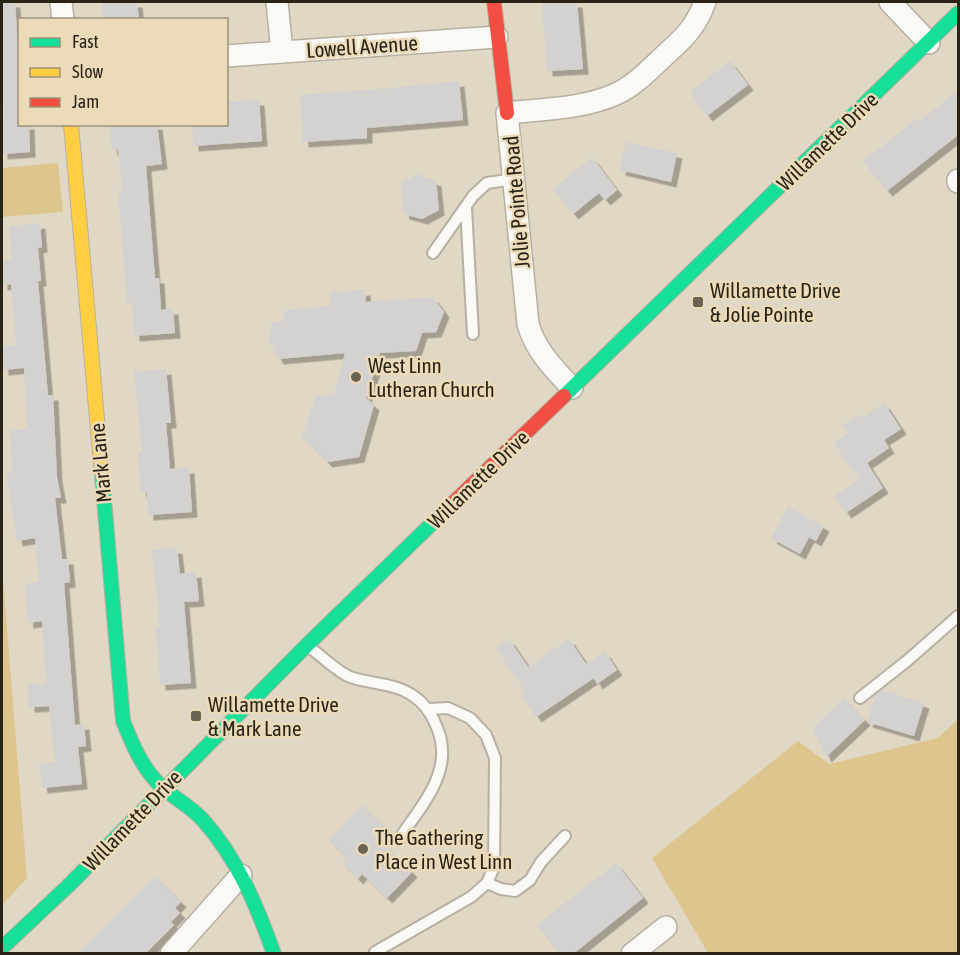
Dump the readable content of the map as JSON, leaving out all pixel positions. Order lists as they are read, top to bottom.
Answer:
{
  "streets": {
    "main road": ["Willamette Drive", "Jolie Pointe Road", "Mark Lane"],
    "street": ["Lowell Avenue"]
  },
  "crossings": [
    ["Lowell Avenue", "Jolie Pointe Road"],
    ["Willamette Drive", "Jolie Pointe Road"],
    ["Willamette Drive", "Mark Lane"]
  ],
  "places": {
    "transit": ["Willamette Drive & Jolie Pointe", "Willamette Drive & Mark Lane"],
    "other": ["West Linn Lutheran Church", "The Gathering Place in West Linn"]
  },
  "legend": ["Fast", "Slow", "Jam"]
}
